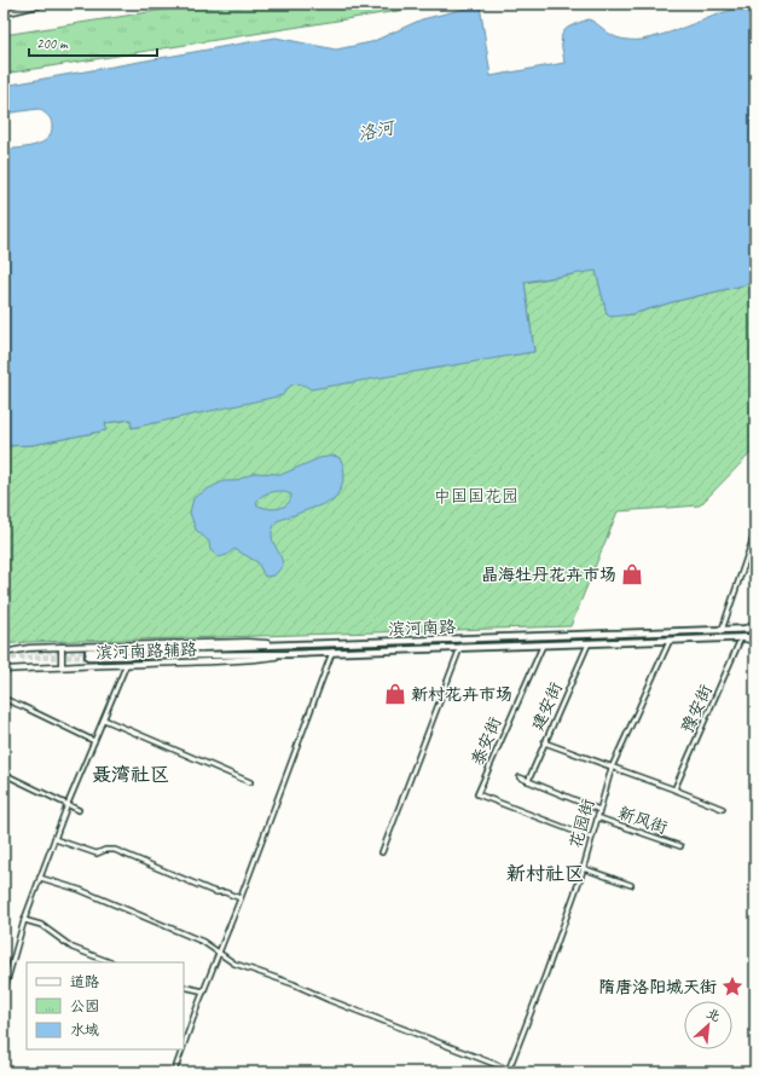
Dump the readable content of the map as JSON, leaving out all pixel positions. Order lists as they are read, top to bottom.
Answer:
{
  "streets": {
    "main road": ["滨河南路", "滨河南路辅路"],
    "street": [
      "建安街",
      "豫安街",
      "泰安街",
      "新风街",
      "花园街"
    ]
  },
  "crossings": [
    ["滨河南路", "滨河南路辅路"],
    ["滨河南路", "建安街"],
    ["滨河南路", "豫安街"],
    ["滨河南路", "泰安街"],
    ["滨河南路", "花园街"],
    ["泰安街", "花园街"],
    ["新风街", "花园街"]
  ],
  "districts": ["聂湾社区", "新村社区"],
  "water": ["洛河"],
  "parks": ["中国国花园"],
  "places": {
    "shop": ["晶海牡丹花卉市场", "新村花卉市场"],
    "place": ["隋唐洛阳城天街"]
  },
  "legend": ["道路", "公园", "水域"],
  "scale_bar": "200 m",
  "north": "top right"
}
